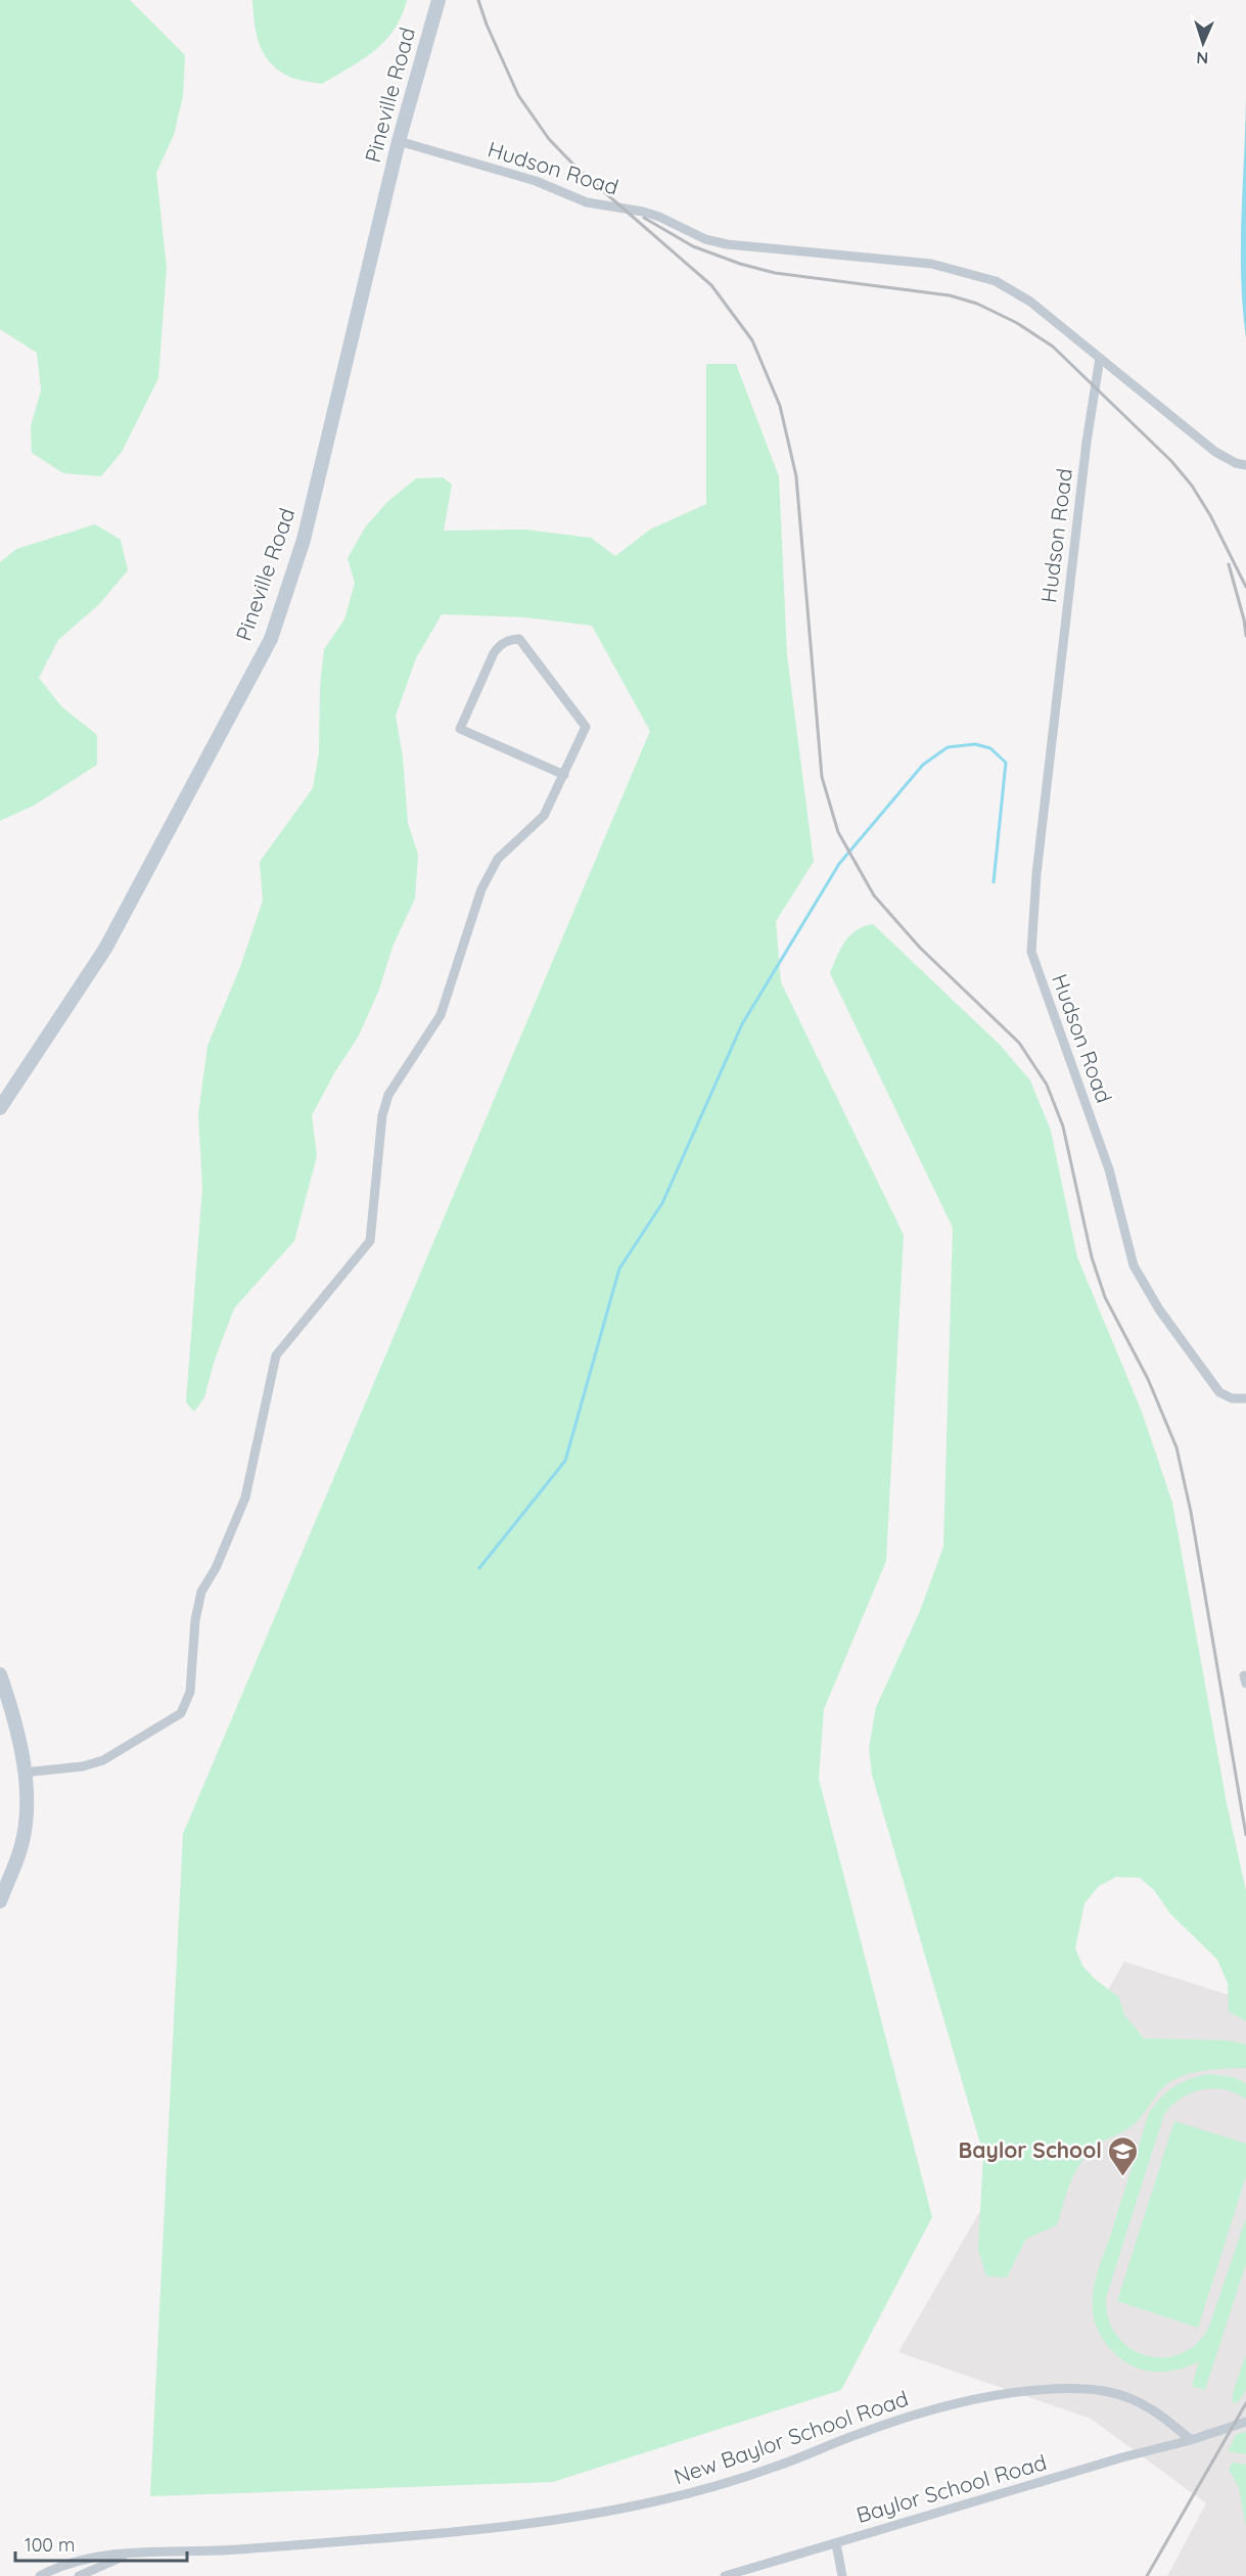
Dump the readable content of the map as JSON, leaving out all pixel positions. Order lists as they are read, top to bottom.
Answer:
{
  "streets": {
    "main road": ["Pineville Road"],
    "street": ["Hudson Road", "New Baylor School Road", "Baylor School Road"]
  },
  "crossings": [
    ["Pineville Road", "Hudson Road"],
    ["New Baylor School Road", "Baylor School Road"]
  ],
  "places": {
    "school or university": ["Baylor School"]
  },
  "scale_bar": "100 m",
  "north": "bottom"
}
